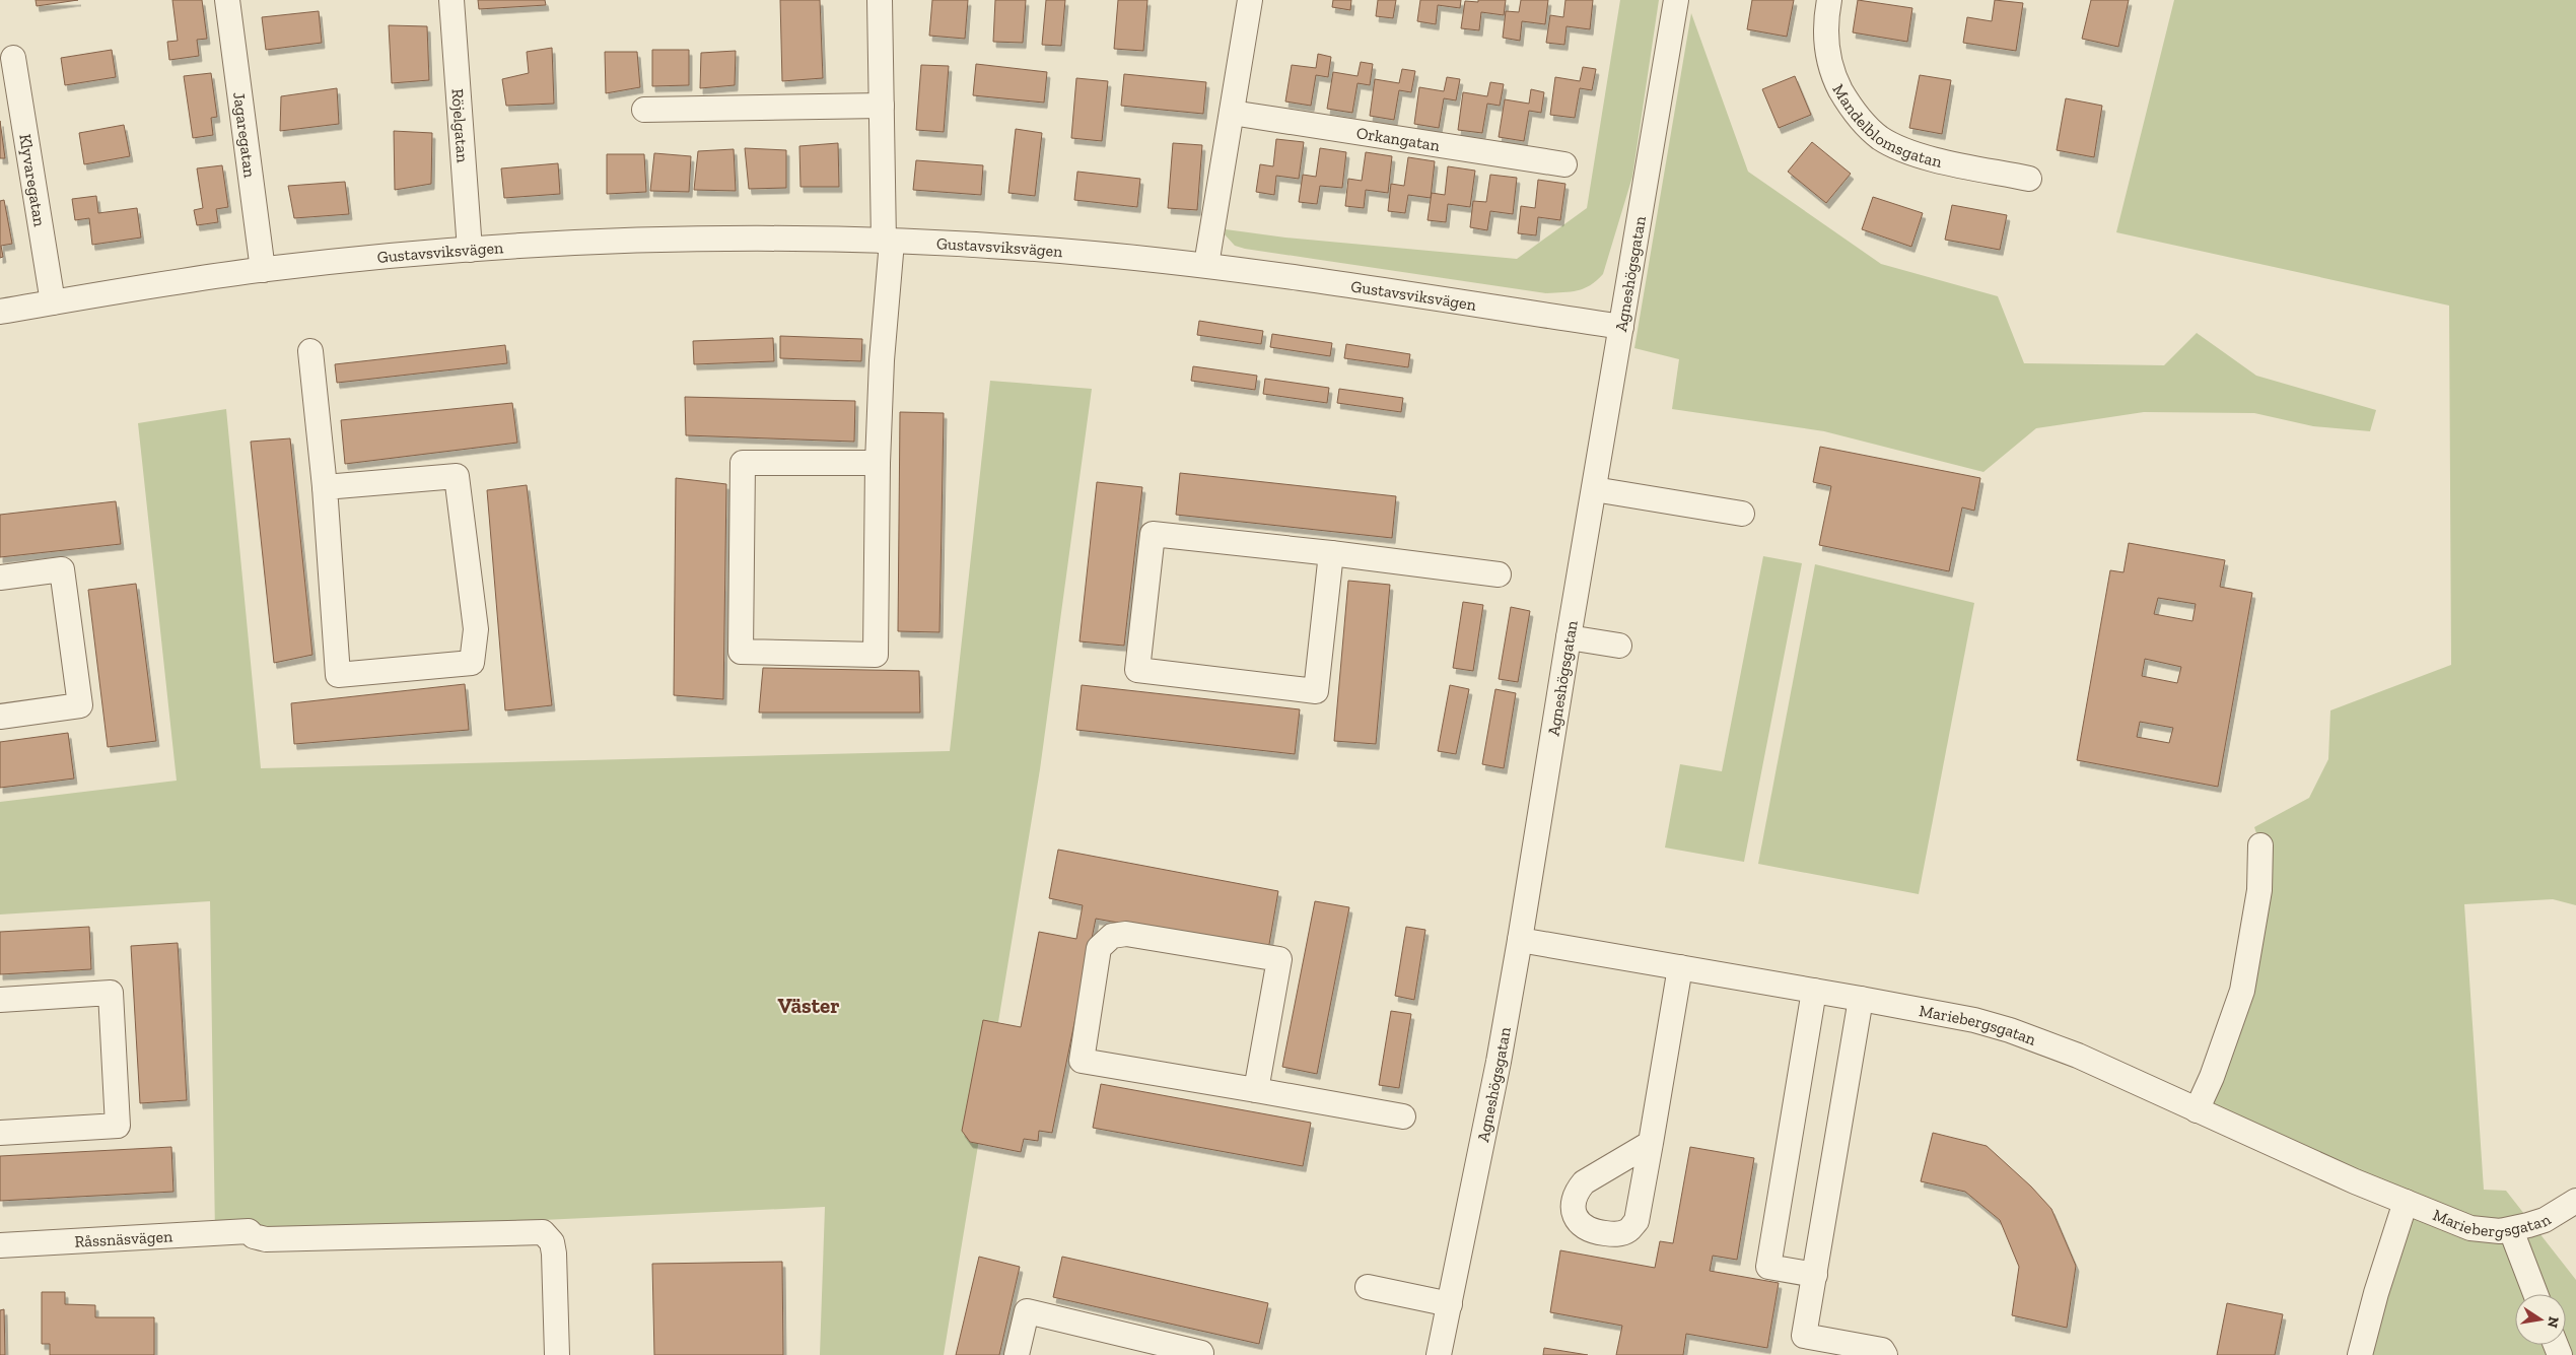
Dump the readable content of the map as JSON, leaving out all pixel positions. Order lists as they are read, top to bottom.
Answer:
{
  "streets": {
    "street": [
      "Mandelblomsgatan",
      "Röjelgatan",
      "Jagaregatan",
      "Orkangatan",
      "Klyvaregatan",
      "Gustavsviksvägen",
      "Agneshögsgatan",
      "Mariebergsgatan",
      "Råssnäsvägen"
    ]
  },
  "crossings": [
    ["Röjelgatan", "Gustavsviksvägen"],
    ["Jagaregatan", "Gustavsviksvägen"],
    ["Klyvaregatan", "Gustavsviksvägen"],
    ["Gustavsviksvägen", "Agneshögsgatan"],
    ["Agneshögsgatan", "Mariebergsgatan"]
  ],
  "districts": ["Väster"],
  "north": "right"
}
